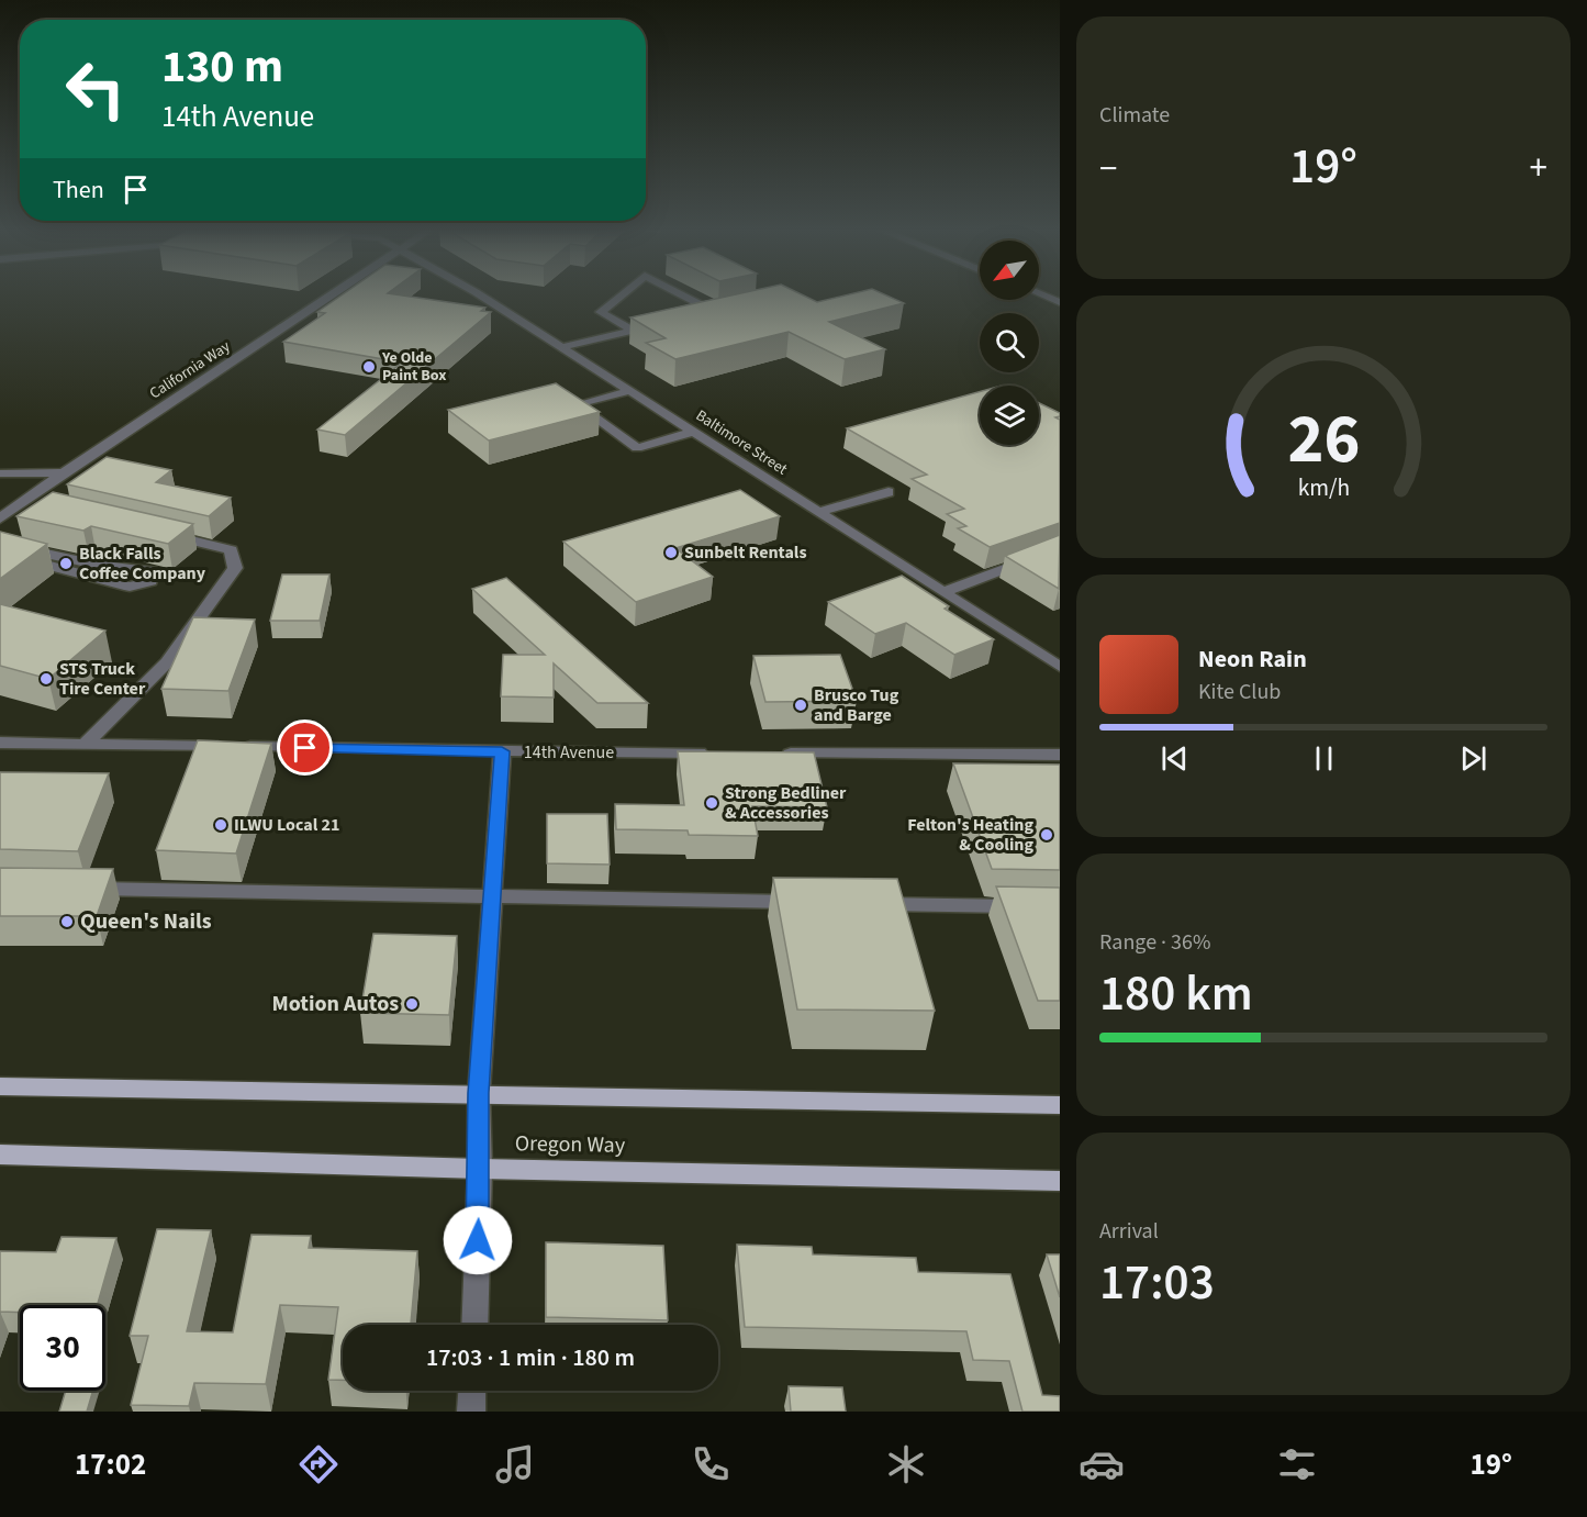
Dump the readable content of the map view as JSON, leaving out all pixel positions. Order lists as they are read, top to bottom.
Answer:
{
  "streets": {
    "main road": ["Oregon Way"],
    "street": ["California Way", "Baltimore Street", "14th Avenue"]
  },
  "places": [
    "Ye Olde Paint Box",
    "Sunbelt Rentals",
    "Black Falls Coffee Company",
    "STS Truck Tire Center",
    "Brusco Tug and Barge",
    "Strong Bedliner & Accessories",
    "ILWU Local 21",
    "Felton's Heating & Cooling",
    "Queen's Nails",
    "Motion Autos"
  ],
  "north": "bottom left",
  "page": {
    "tile": [
      "Climate",
      ["Range · 36%", "180 km"],
      ["Arrival", "17:03"]
    ],
    "turn": ["130 m", "14th Avenue"],
    "heat": ["−", "19°", "+"],
    "then": "Then",
    "song": ["Neon Rain", "Kite Club"],
    "limit": "30",
    "trip": "17:03 · 1 min · 180 m",
    "tabs": ["17:02", "19°"],
    "gauge": ["26", "km/h"]
  }
}
